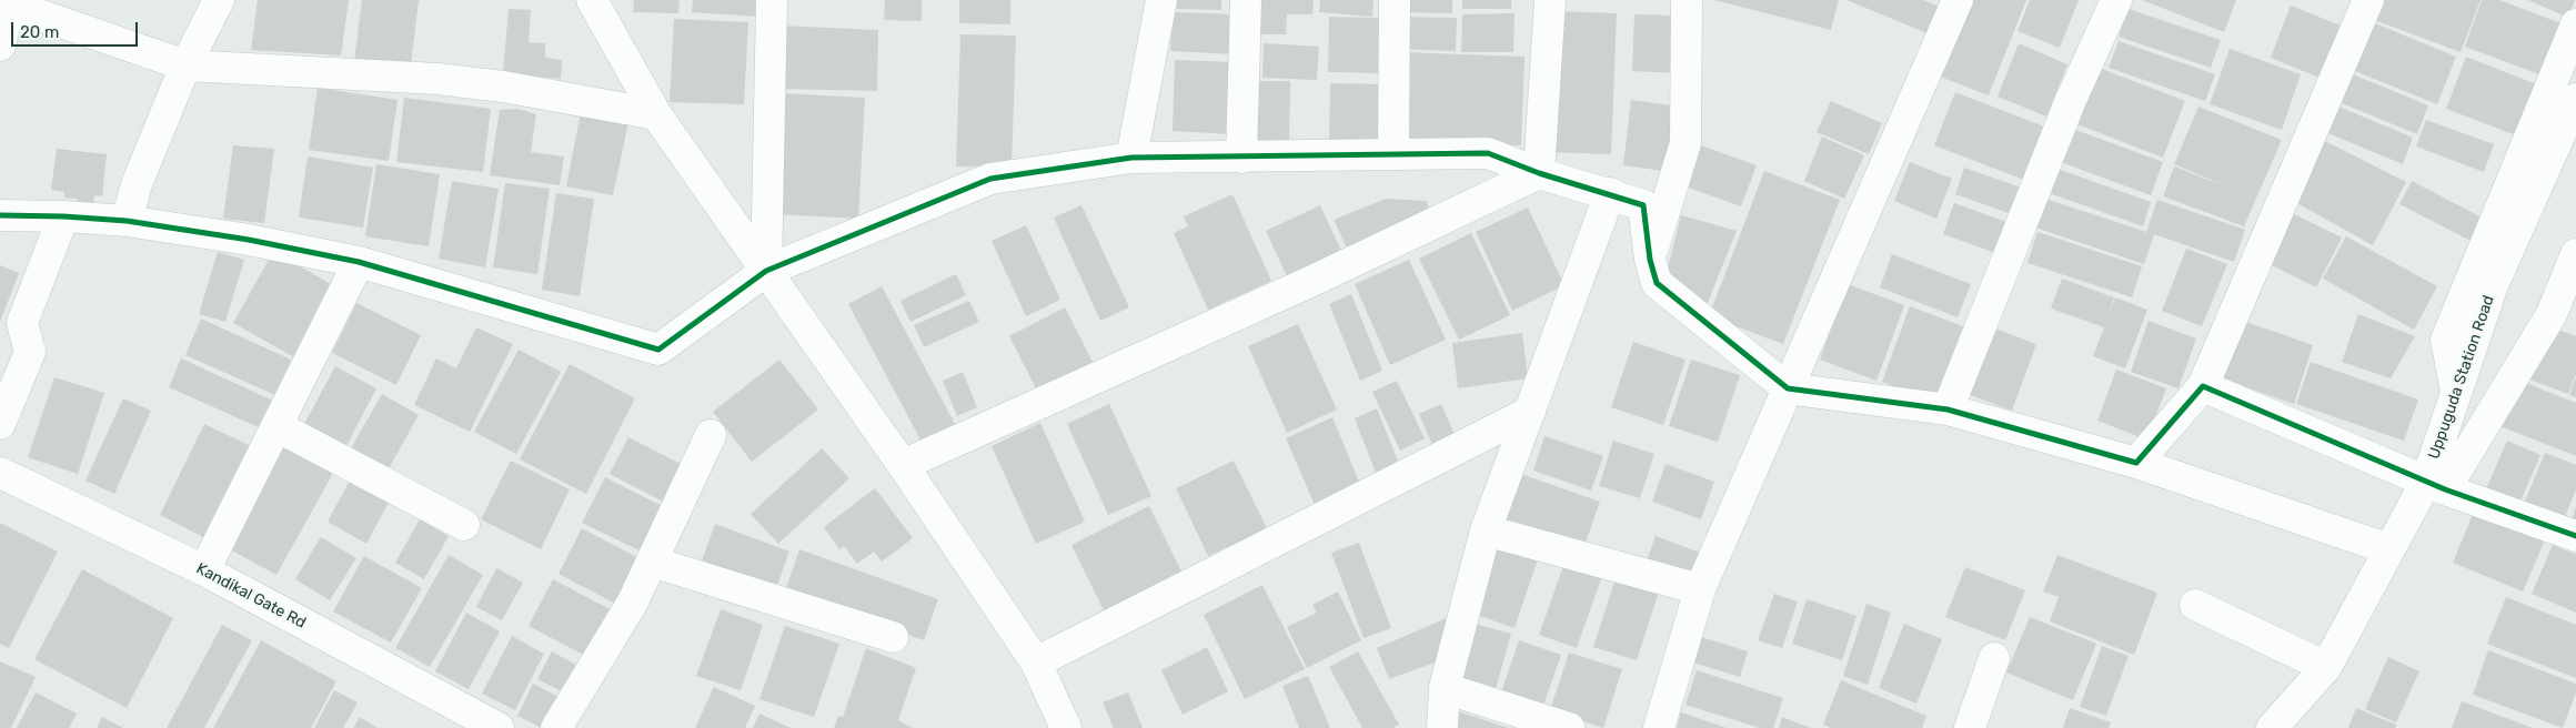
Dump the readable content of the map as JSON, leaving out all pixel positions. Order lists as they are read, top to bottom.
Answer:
{
  "streets": {
    "street": ["Uppuguda Station Road", "Kandikal Gate Rd"]
  },
  "scale_bar": "20 m"
}
